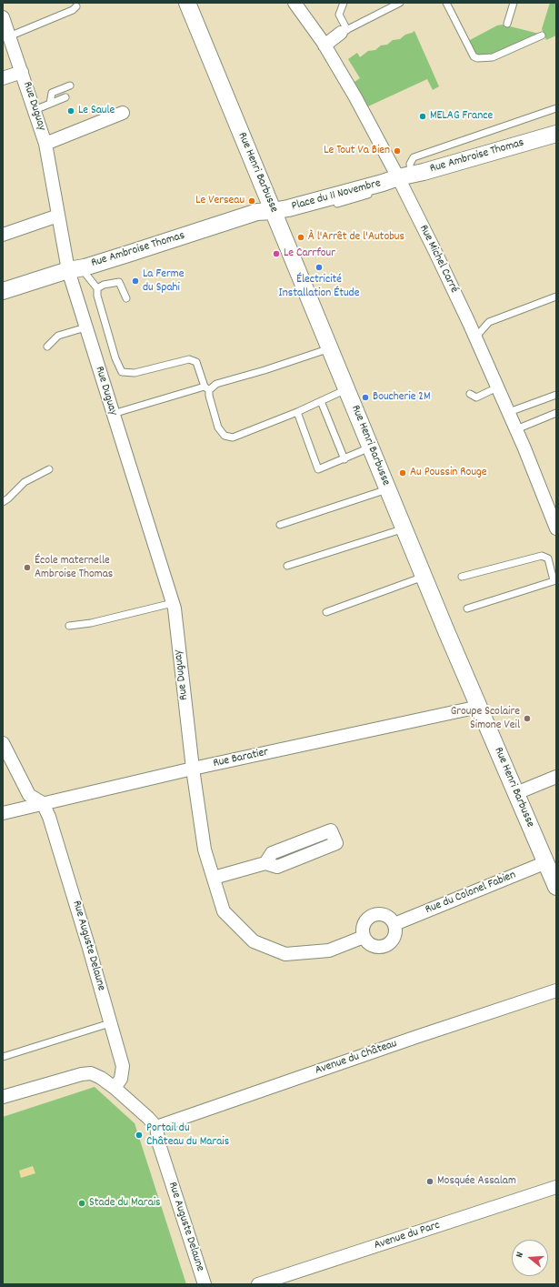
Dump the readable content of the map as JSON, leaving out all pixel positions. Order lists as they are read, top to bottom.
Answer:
{
  "streets": {
    "street": [
      "Rue Duguay",
      "Rue Ambroise Thomas",
      "Rue Henri Barbusse",
      "Place du 11 Novembre",
      "Rue Michel Carré",
      "Rue Baratier",
      "Rue du Colonel Fabien",
      "Rue Auguste Delaune",
      "Avenue du Château",
      "Avenue du Parc"
    ]
  },
  "crossings": [
    ["Rue Duguay", "Rue Ambroise Thomas"],
    ["Rue Duguay", "Rue Baratier"],
    ["Rue Ambroise Thomas", "Rue Henri Barbusse"],
    ["Rue Ambroise Thomas", "Place du 11 Novembre"],
    ["Rue Ambroise Thomas", "Rue Michel Carré"],
    ["Rue Henri Barbusse", "Place du 11 Novembre"],
    ["Rue Henri Barbusse", "Rue Baratier"],
    ["Rue Henri Barbusse", "Rue du Colonel Fabien"],
    ["Place du 11 Novembre", "Rue Michel Carré"],
    ["Rue Baratier", "Rue Auguste Delaune"],
    ["Rue Auguste Delaune", "Avenue du Château"]
  ],
  "places": [
    "Le Saule",
    "MELAG France",
    "Le Tout Va Bien",
    "Le Verseau",
    "À l'Arrêt de l'Autobus",
    "Le Carrfour",
    "Électricité Installation Étude",
    "La Ferme du Spahi",
    "Boucherie 2M",
    "Au Poussin Rouge",
    "École maternelle Ambroise Thomas",
    "Groupe Scolaire Simone Veil",
    "Portail du Château du Marais",
    "Mosquée Assalam",
    "Stade du Marais"
  ],
  "north": "left"
}
